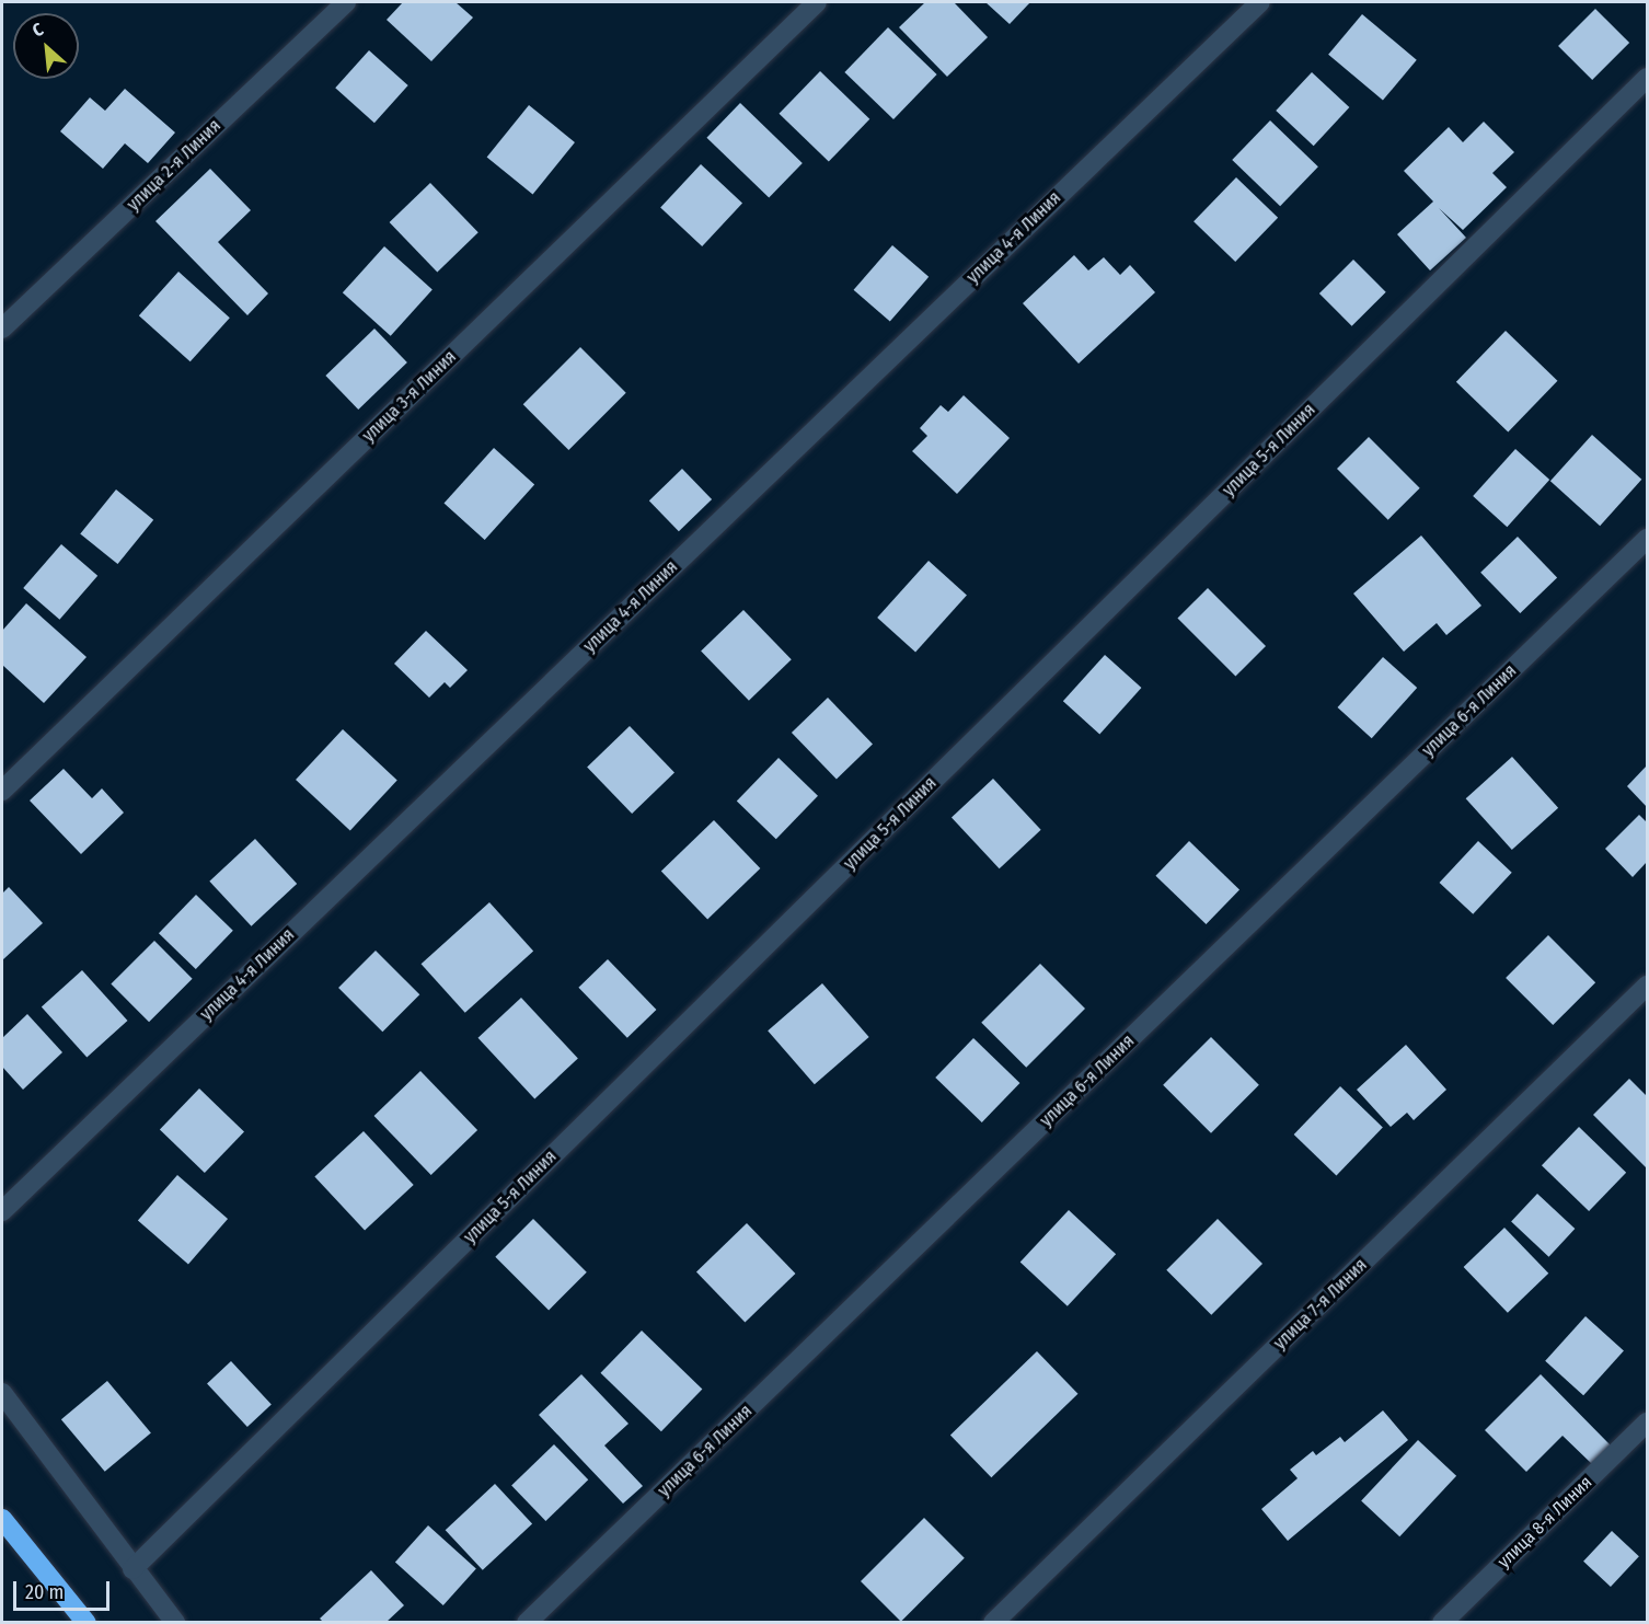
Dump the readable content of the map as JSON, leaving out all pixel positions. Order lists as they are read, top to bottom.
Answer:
{
  "streets": {
    "street": [
      "улица 2-я Линия",
      "улица 4-я Линия",
      "улица 3-я Линия",
      "улица 5-я Линия",
      "улица 6-я Линия",
      "улица 7-я Линия",
      "улица 8-я Линия"
    ]
  },
  "scale_bar": "20 m",
  "north": "top left"
}
